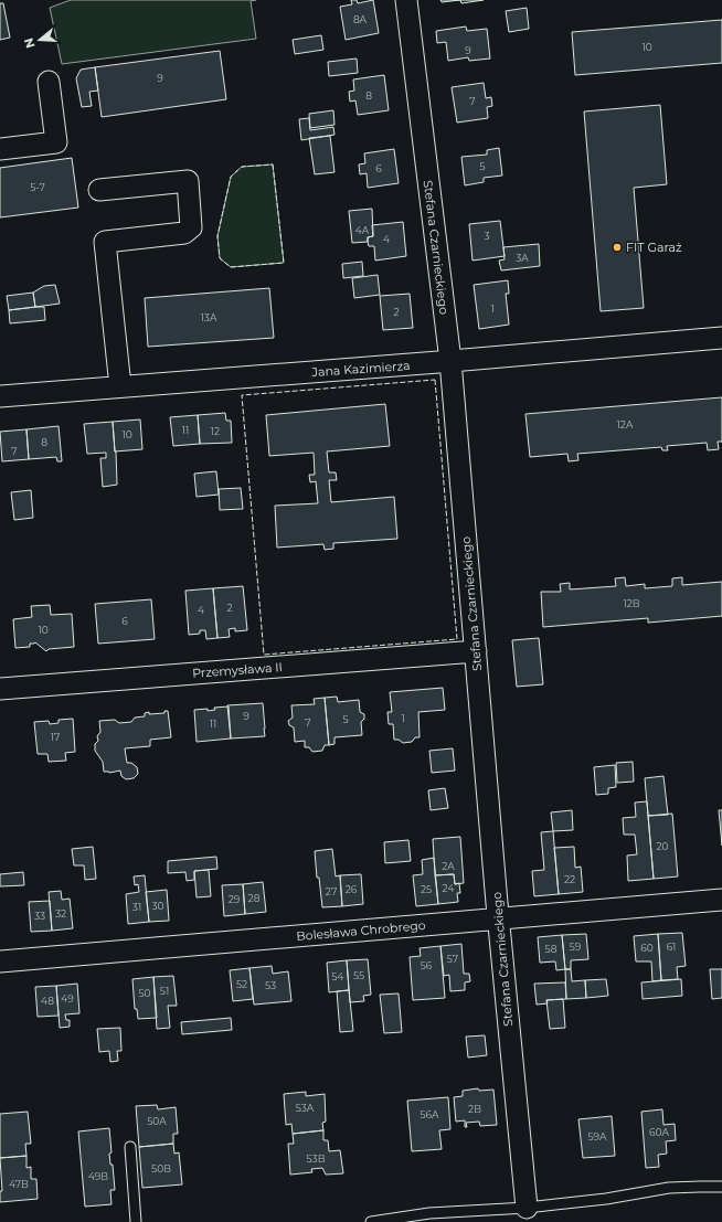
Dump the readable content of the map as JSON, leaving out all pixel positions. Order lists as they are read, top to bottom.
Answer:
{
  "streets": {
    "street": [
      "Stefana Czarnieckiego",
      "Jana Kazimierza",
      "Przemysława II",
      "Bolesława Chrobrego"
    ]
  },
  "crossings": [
    ["Stefana Czarnieckiego", "Jana Kazimierza"],
    ["Stefana Czarnieckiego", "Przemysława II"],
    ["Stefana Czarnieckiego", "Bolesława Chrobrego"]
  ],
  "places": ["FIT Garaż"],
  "house_numbers": [
    "8A",
    "10",
    "9",
    "9",
    "8",
    "7",
    "5",
    "6",
    "5-7",
    "4A",
    "3",
    "4",
    "3A",
    "1",
    "2",
    "13A",
    "12A",
    "11",
    "12",
    "10",
    "8",
    "7",
    "12B",
    "2",
    "4",
    "6",
    "10",
    "9",
    "1",
    "5",
    "7",
    "11",
    "17",
    "20",
    "2A",
    "22",
    "24",
    "26",
    "25",
    "27",
    "28",
    "29",
    "30",
    "31",
    "32",
    "33",
    "59",
    "61",
    "60",
    "58",
    "57",
    "56",
    "55",
    "54",
    "52",
    "53",
    "51",
    "50",
    "49",
    "48",
    "53A",
    "2B",
    "56A",
    "50A",
    "60A",
    "59A",
    "53B",
    "50B",
    "49B",
    "47B"
  ],
  "north": "left"
}
